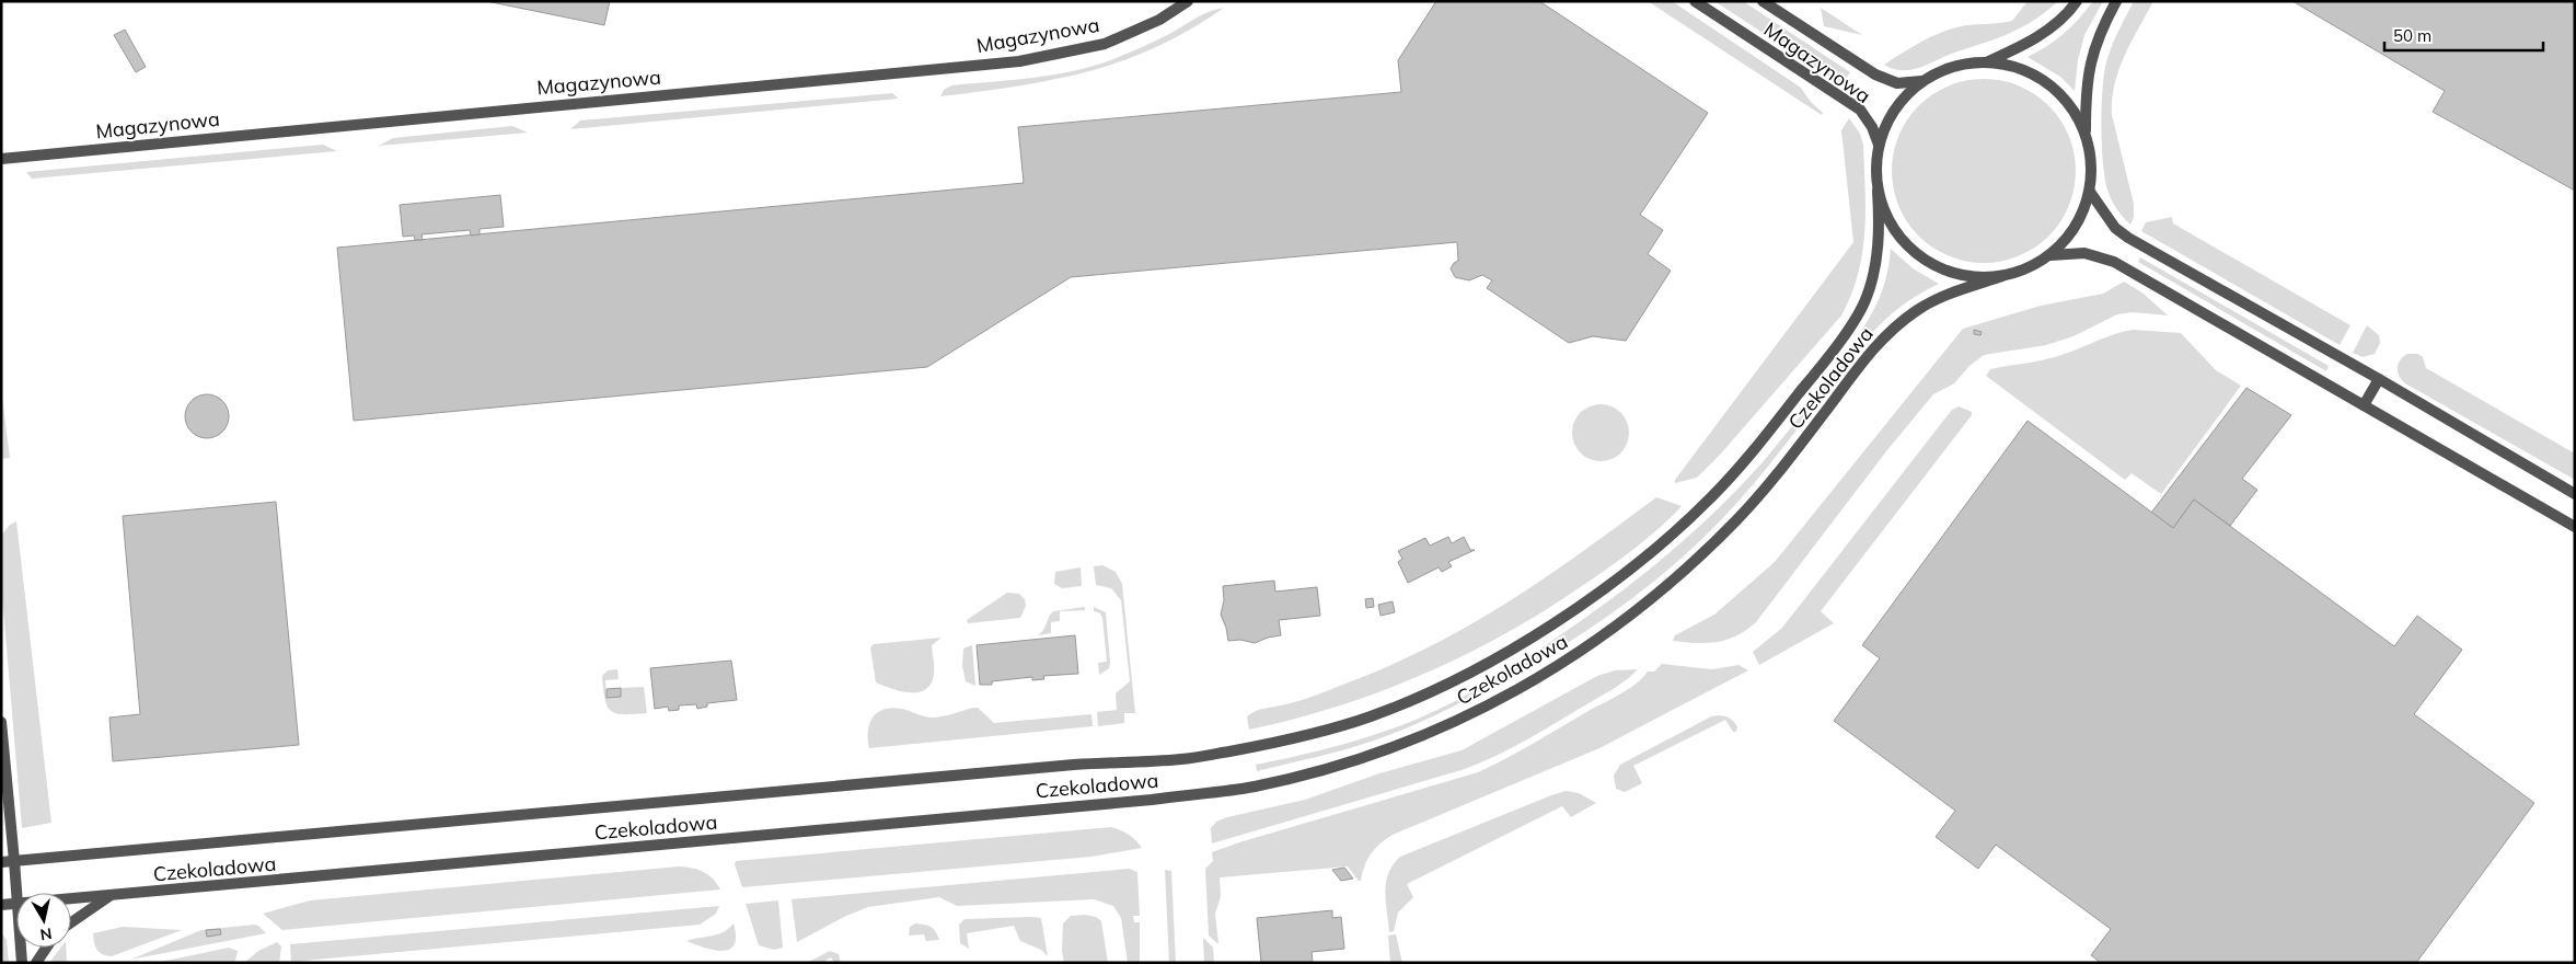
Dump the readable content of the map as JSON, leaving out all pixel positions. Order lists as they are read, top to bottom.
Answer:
{
  "streets": {
    "street": ["Magazynowa", "Czekoladowa"]
  },
  "crossings": [
    ["Magazynowa", "Czekoladowa"]
  ],
  "scale_bar": "50 m",
  "north": "bottom"
}
